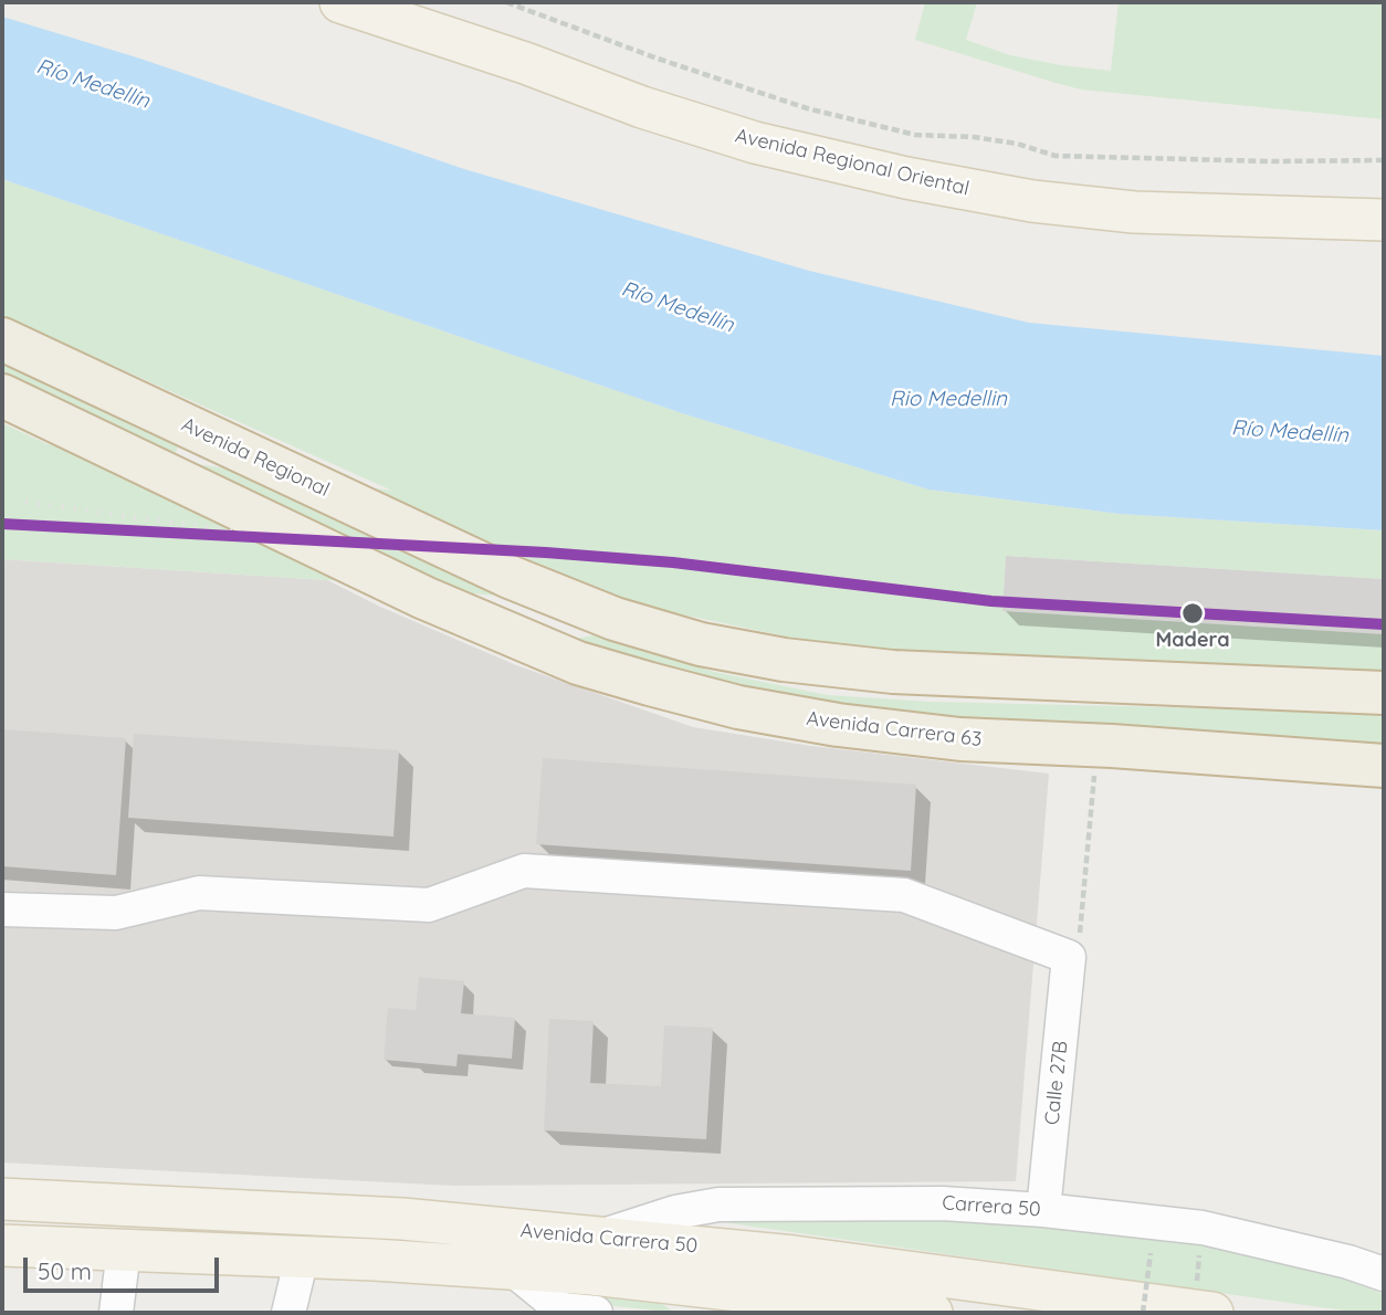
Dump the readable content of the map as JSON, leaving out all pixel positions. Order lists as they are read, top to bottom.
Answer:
{
  "streets": {
    "highway": ["Avenida Regional", "Avenida Carrera 63"],
    "main road": ["Avenida Regional Oriental", "Avenida Carrera 50"],
    "street": ["Calle 27B", "Carrera 50"]
  },
  "crossings": [
    ["Calle 27B", "Carrera 50"],
    ["Carrera 50", "Avenida Carrera 50"]
  ],
  "water": ["Río Medellín", "Rio Medellin"],
  "places": ["Madera"],
  "scale_bar": "50 m"
}
